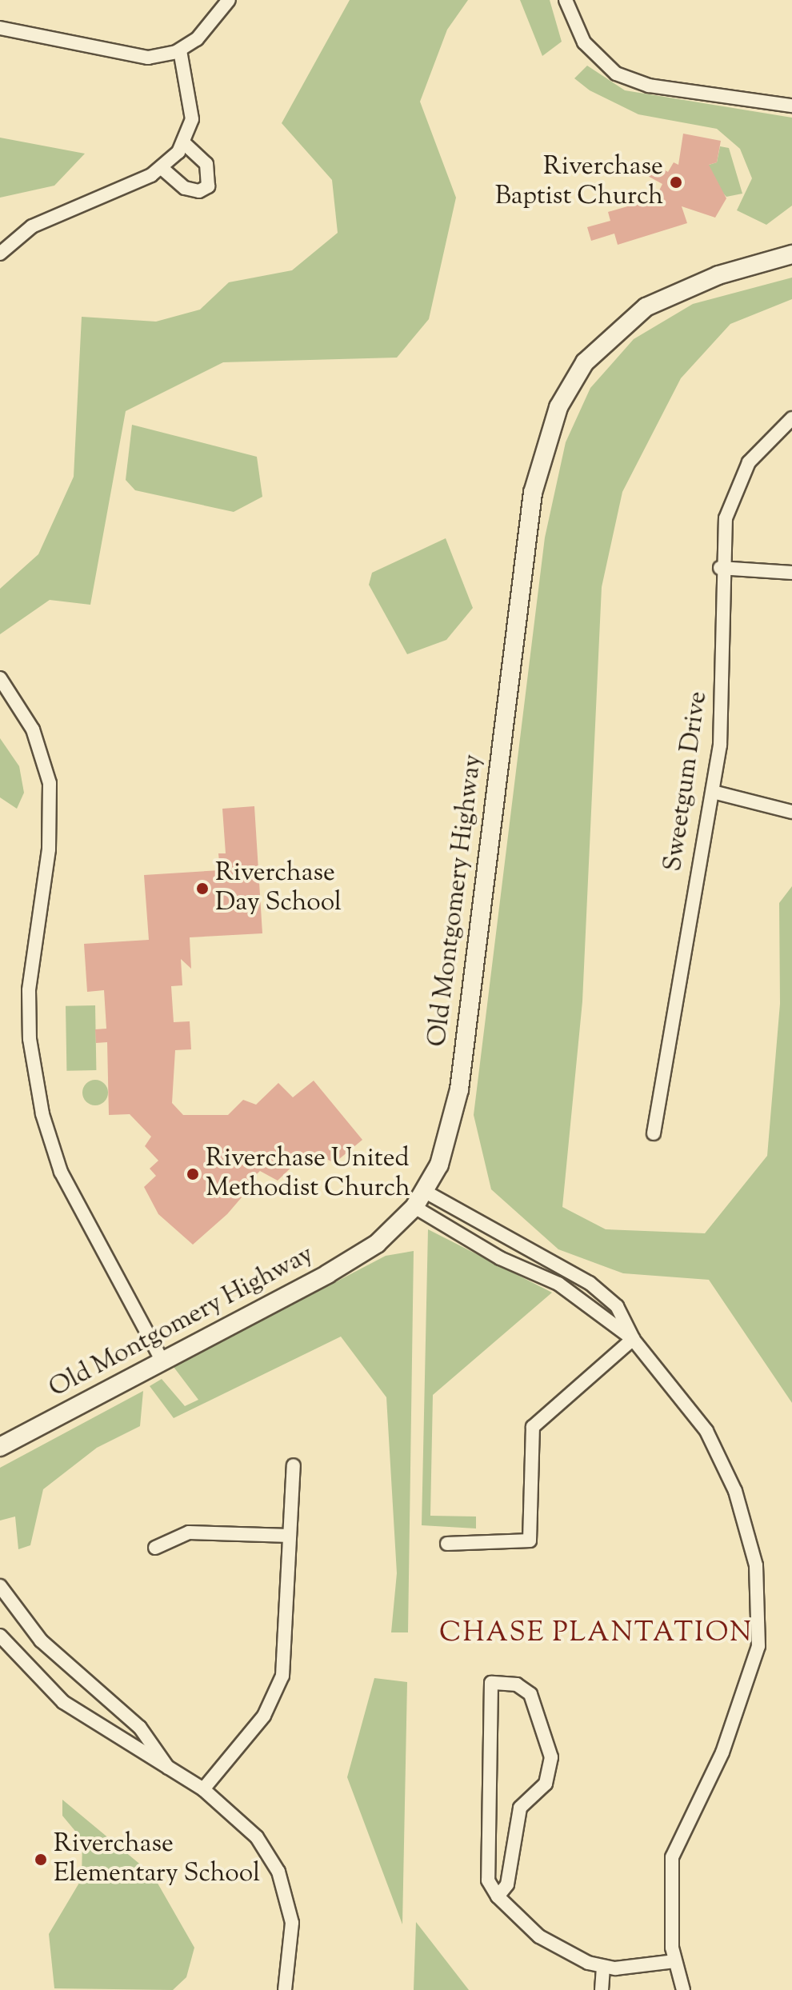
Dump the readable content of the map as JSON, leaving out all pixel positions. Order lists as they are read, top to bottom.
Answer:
{
  "streets": {
    "street": ["Sweetgum Drive", "Old Montgomery Highway"]
  },
  "districts": ["CHASE PLANTATION"],
  "places": [
    "Riverchase Baptist Church",
    "Riverchase Day School",
    "Riverchase United Methodist Church",
    "Riverchase Elementary School"
  ]
}
